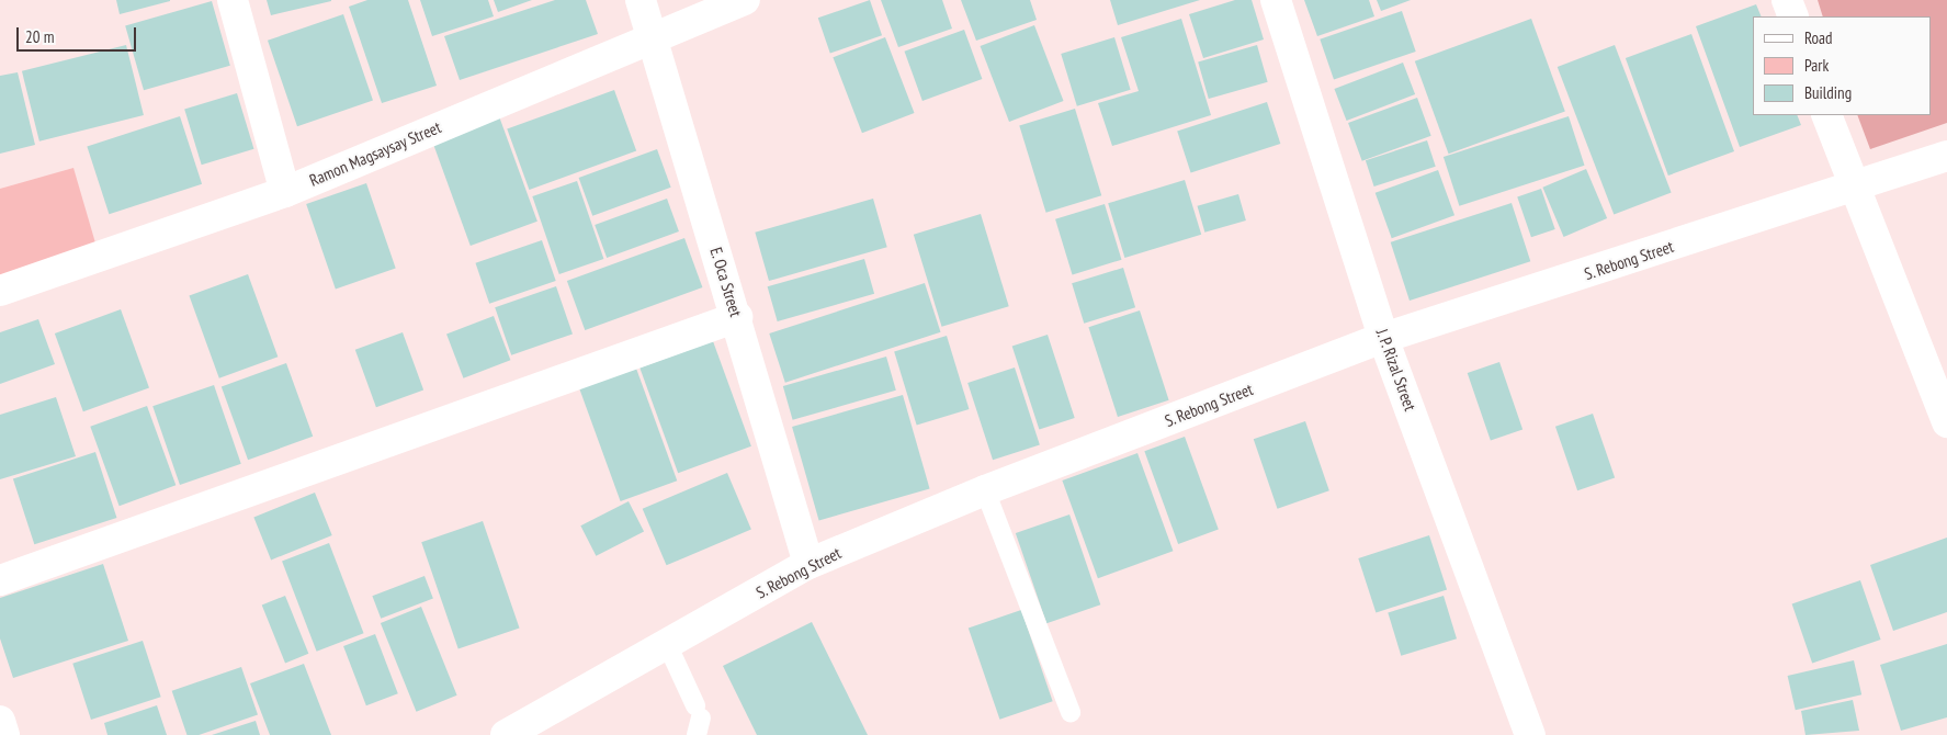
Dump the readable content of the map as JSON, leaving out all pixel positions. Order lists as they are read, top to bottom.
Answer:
{
  "streets": {
    "street": [
      "Ramon Magsaysay Street",
      "S. Rebong Street",
      "E. Oca Street",
      "J. P. Rizal Street"
    ]
  },
  "crossings": [
    ["Ramon Magsaysay Street", "E. Oca Street"],
    ["S. Rebong Street", "E. Oca Street"],
    ["S. Rebong Street", "J. P. Rizal Street"]
  ],
  "legend": ["Road", "Park", "Building"],
  "scale_bar": "20 m"
}
